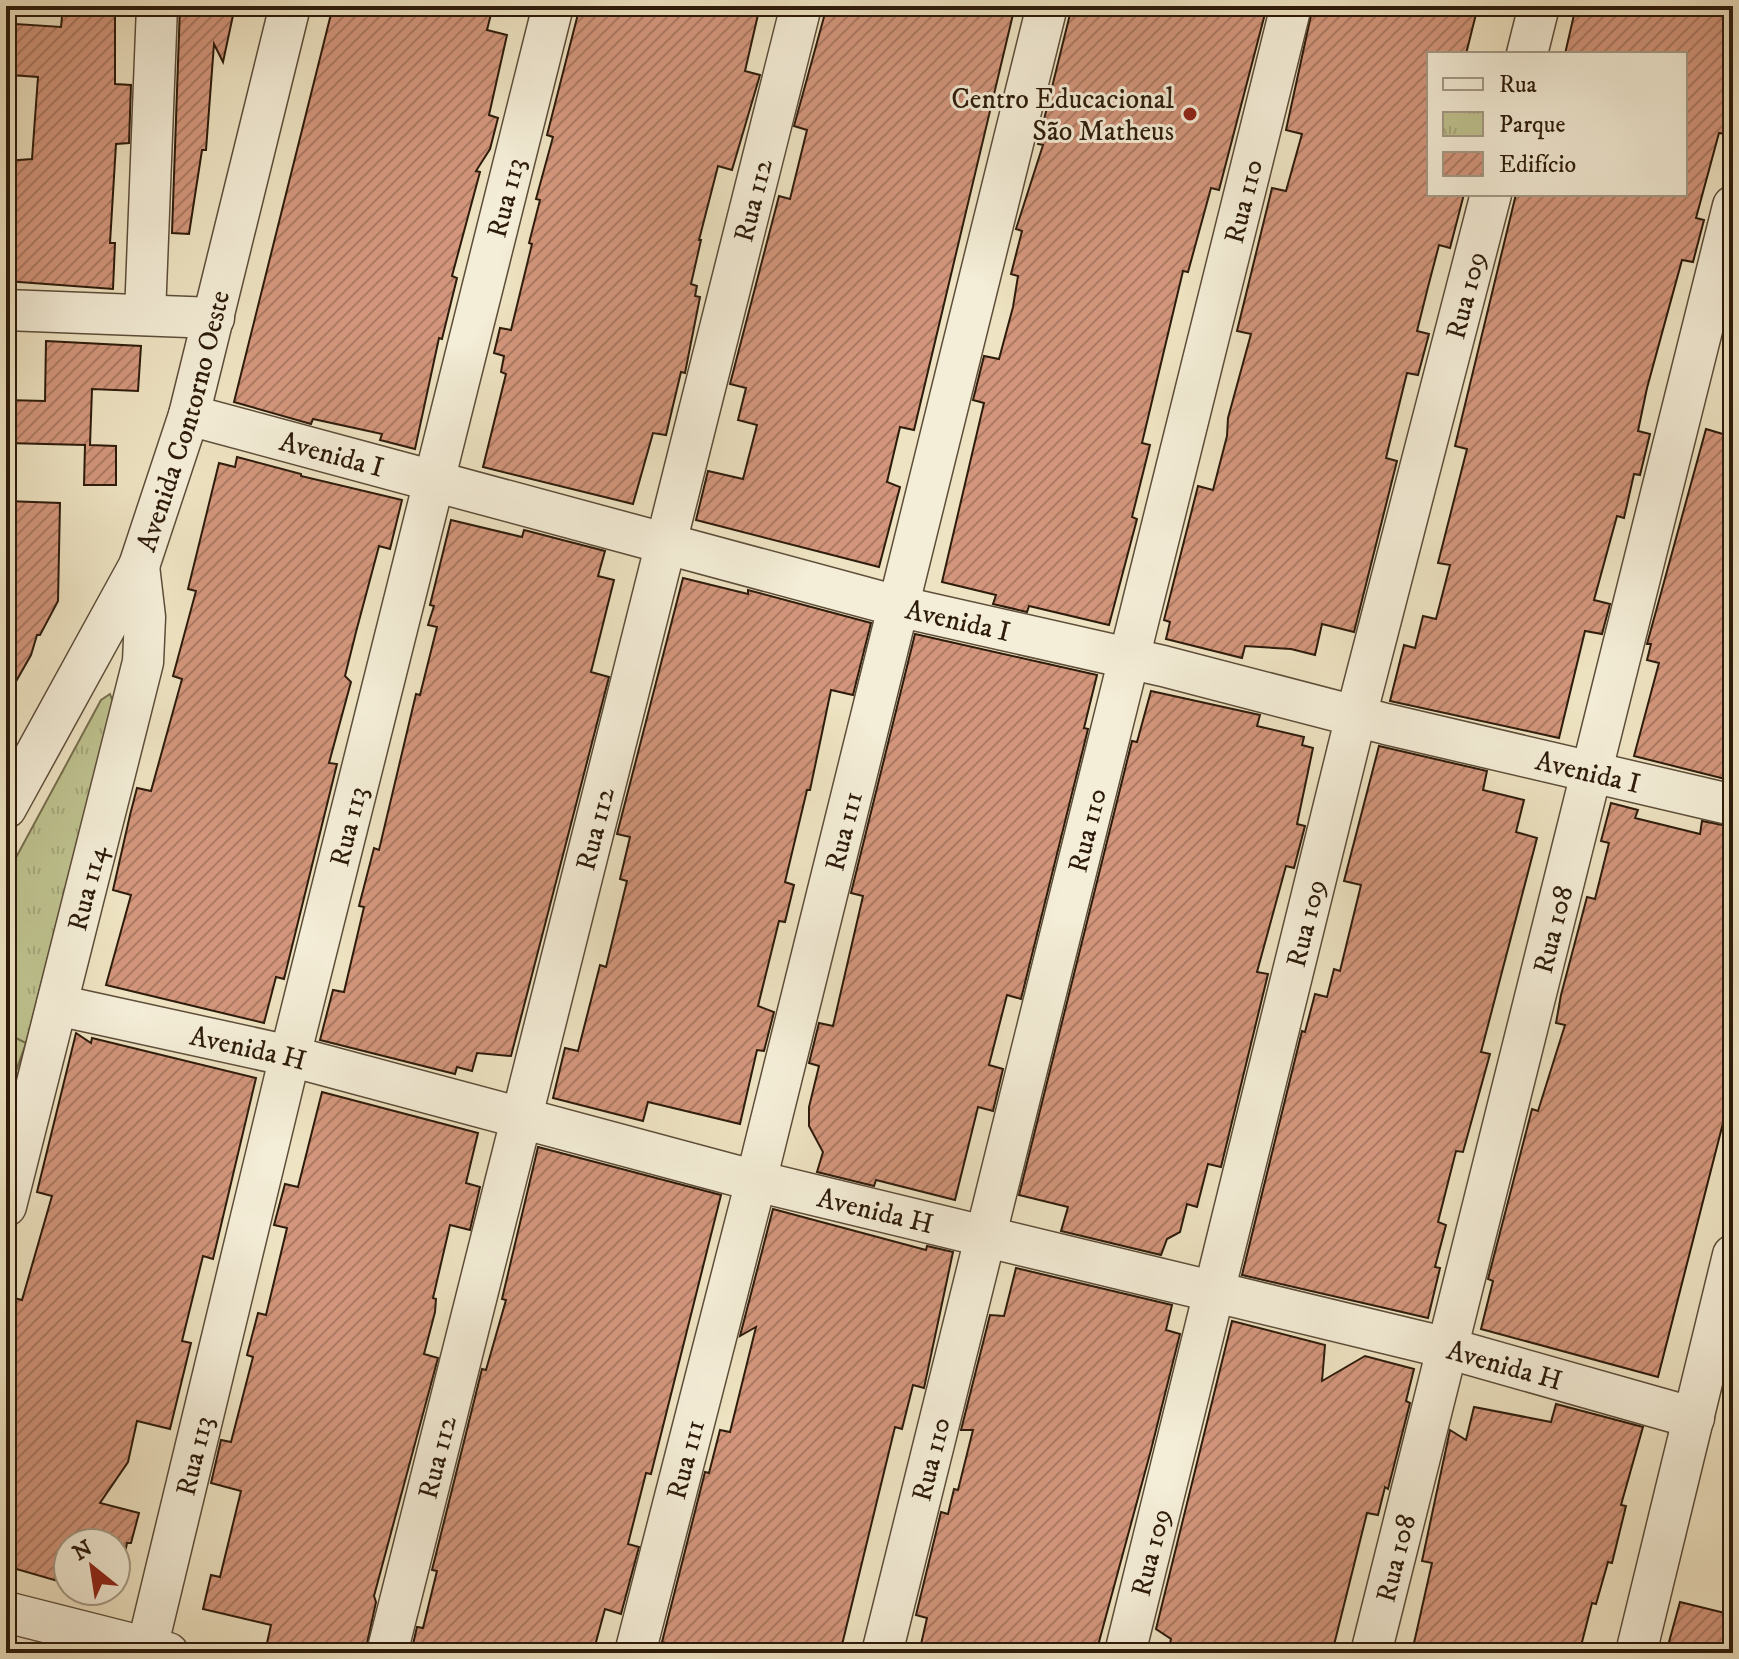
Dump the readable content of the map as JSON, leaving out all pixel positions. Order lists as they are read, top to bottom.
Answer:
{
  "streets": {
    "street": [
      "Rua 113",
      "Rua 110",
      "Rua 112",
      "Rua 109",
      "Avenida Contorno Oeste",
      "Avenida I",
      "Rua 111",
      "Rua 114",
      "Rua 108",
      "Avenida H"
    ]
  },
  "crossings": [
    ["Rua 113", "Avenida I"],
    ["Rua 113", "Avenida H"],
    ["Rua 110", "Avenida I"],
    ["Rua 110", "Avenida H"],
    ["Rua 112", "Avenida I"],
    ["Rua 112", "Avenida H"],
    ["Rua 109", "Avenida I"],
    ["Rua 109", "Avenida H"],
    ["Avenida Contorno Oeste", "Avenida I"],
    ["Avenida Contorno Oeste", "Rua 114"],
    ["Avenida I", "Rua 111"],
    ["Avenida I", "Rua 108"],
    ["Rua 111", "Avenida H"],
    ["Rua 114", "Avenida H"],
    ["Rua 108", "Avenida H"]
  ],
  "places": ["Centro Educacional São Matheus"],
  "legend": ["Rua", "Parque", "Edifício"],
  "north": "top left"
}
